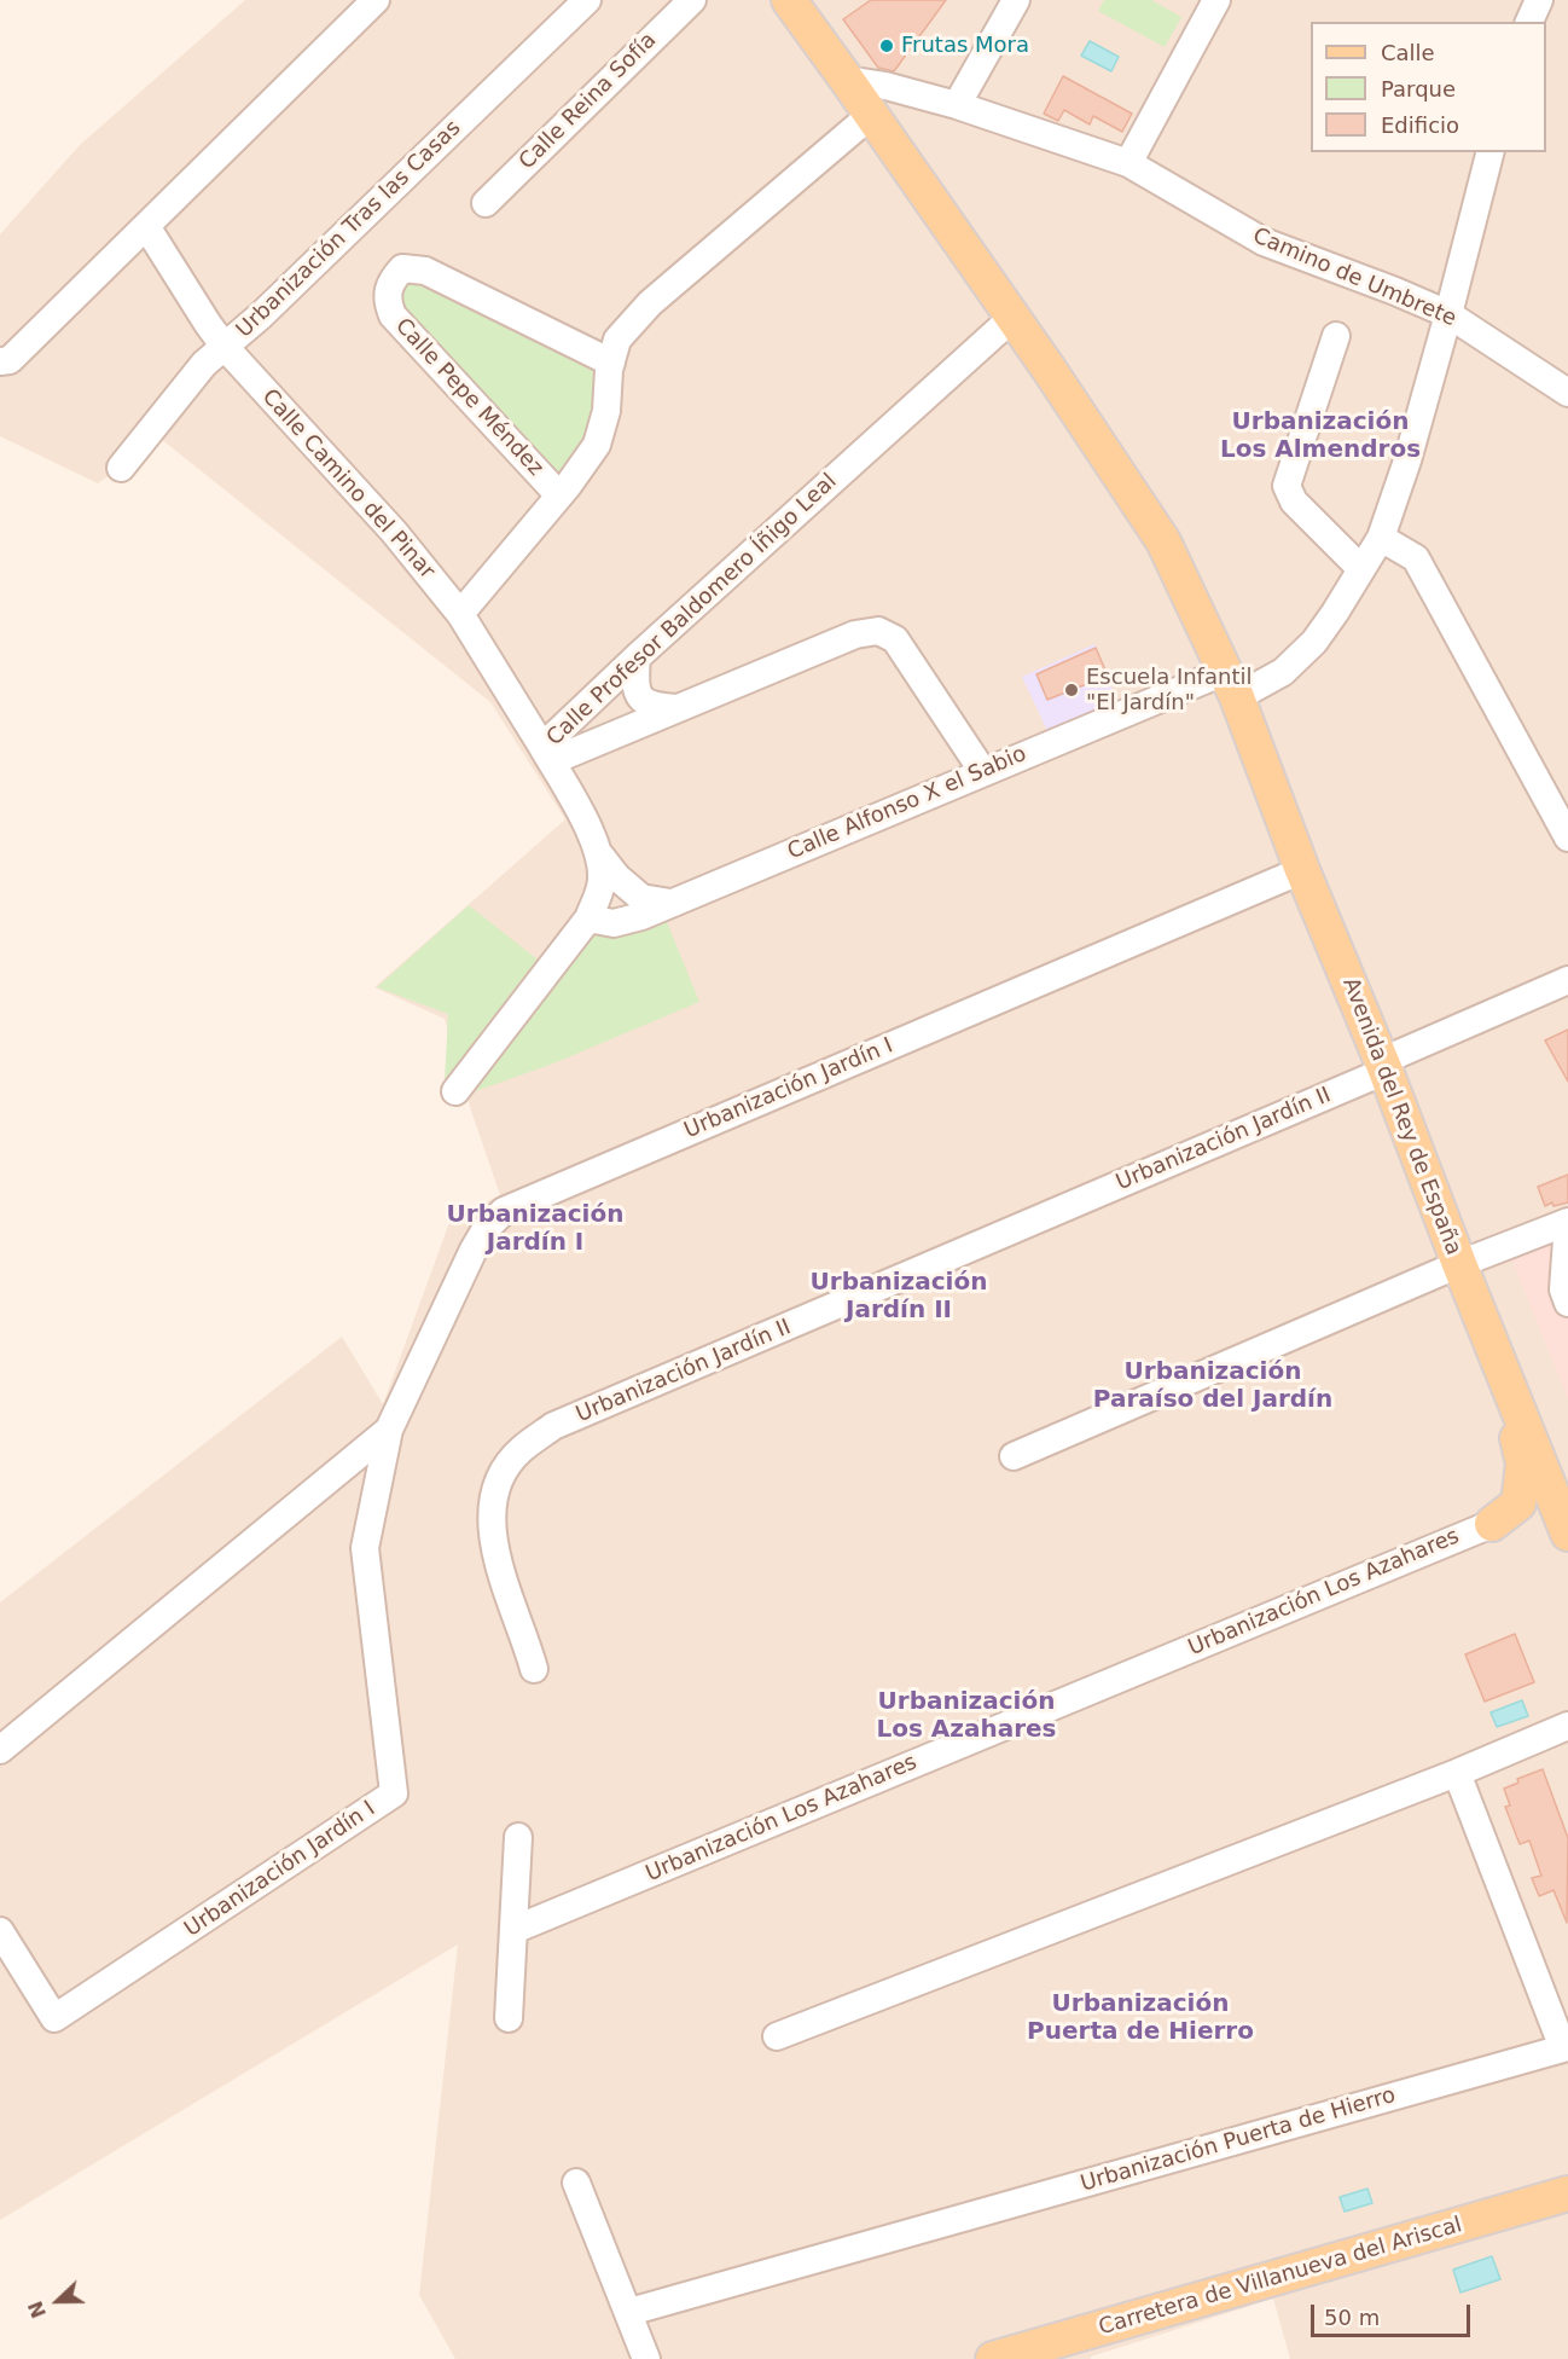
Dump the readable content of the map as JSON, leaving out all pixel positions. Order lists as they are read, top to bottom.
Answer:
{
  "streets": {
    "main road": ["Avenida del Rey de España", "Carretera de Villanueva del Ariscal"],
    "street": [
      "Calle Reina Sofía",
      "Urbanización Tras las Casas",
      "Camino de Umbrete",
      "Calle Pepe Méndez",
      "Calle Camino del Pinar",
      "Calle Profesor Baldomero Íñigo Leal",
      "Calle Alfonso X el Sabio",
      "Urbanización Jardín I",
      "Urbanización Jardín II",
      "Urbanización Los Azahares",
      "Urbanización Puerta de Hierro"
    ]
  },
  "crossings": [
    ["Urbanización Tras las Casas", "Calle Camino del Pinar"],
    ["Camino de Umbrete", "Calle Alfonso X el Sabio"],
    ["Camino de Umbrete", "Avenida del Rey de España"],
    ["Calle Pepe Méndez", "Calle Camino del Pinar"],
    ["Calle Pepe Méndez", "Avenida del Rey de España"],
    ["Calle Camino del Pinar", "Calle Profesor Baldomero Íñigo Leal"],
    ["Calle Profesor Baldomero Íñigo Leal", "Calle Alfonso X el Sabio"],
    ["Calle Profesor Baldomero Íñigo Leal", "Avenida del Rey de España"],
    ["Calle Alfonso X el Sabio", "Avenida del Rey de España"],
    ["Urbanización Jardín I", "Avenida del Rey de España"],
    ["Avenida del Rey de España", "Urbanización Jardín II"]
  ],
  "districts": [
    "Urbanización Los Almendros",
    "Urbanización Jardín I",
    "Urbanización Jardín II",
    "Urbanización Paraíso del Jardín",
    "Urbanización Los Azahares",
    "Urbanización Puerta de Hierro"
  ],
  "places": ["Frutas Mora", "Escuela Infantil \"El Jardín\""],
  "legend": ["Calle", "Parque", "Edificio"],
  "scale_bar": "50 m",
  "north": "left"
}
